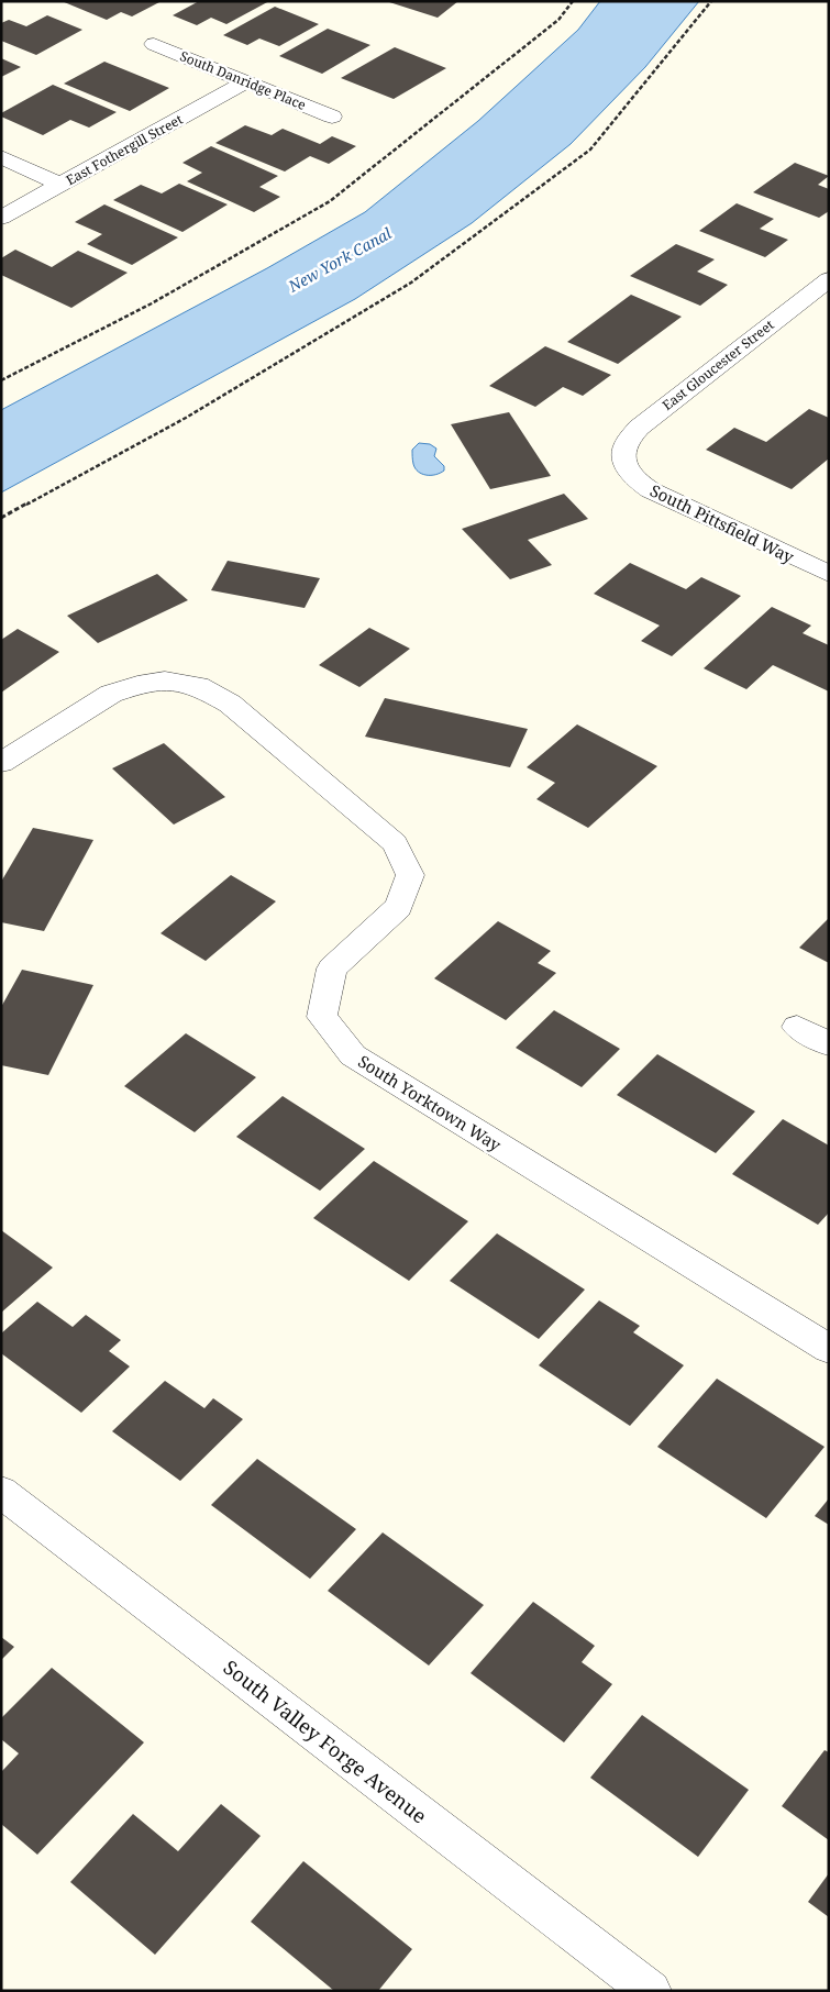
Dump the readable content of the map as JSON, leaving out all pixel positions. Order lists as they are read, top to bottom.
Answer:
{
  "streets": {
    "street": [
      "South Danridge Place",
      "East Fothergill Street",
      "East Gloucester Street",
      "South Pittsfield Way",
      "South Yorktown Way",
      "South Valley Forge Avenue"
    ]
  },
  "crossings": [
    ["South Danridge Place", "East Fothergill Street"],
    ["East Gloucester Street", "South Pittsfield Way"]
  ],
  "water": ["New York Canal"]
}
